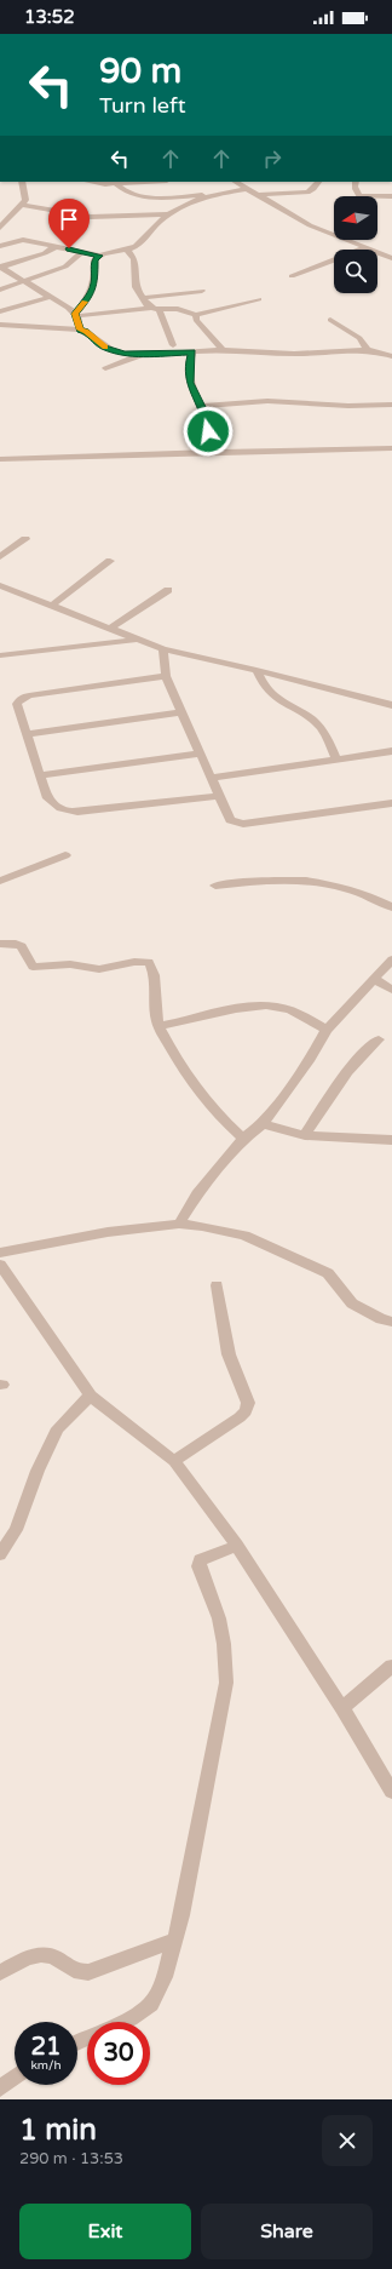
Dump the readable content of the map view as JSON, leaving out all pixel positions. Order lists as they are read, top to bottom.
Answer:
{
  "north": "left",
  "page": {
    "status": "13:52",
    "turn": ["90 m", "Turn left"],
    "speed": "21 km/h",
    "limit": "30",
    "heading": ["1 min", "290 m · 13:53"],
    "buttons": ["Exit", "Share"]
  }
}
